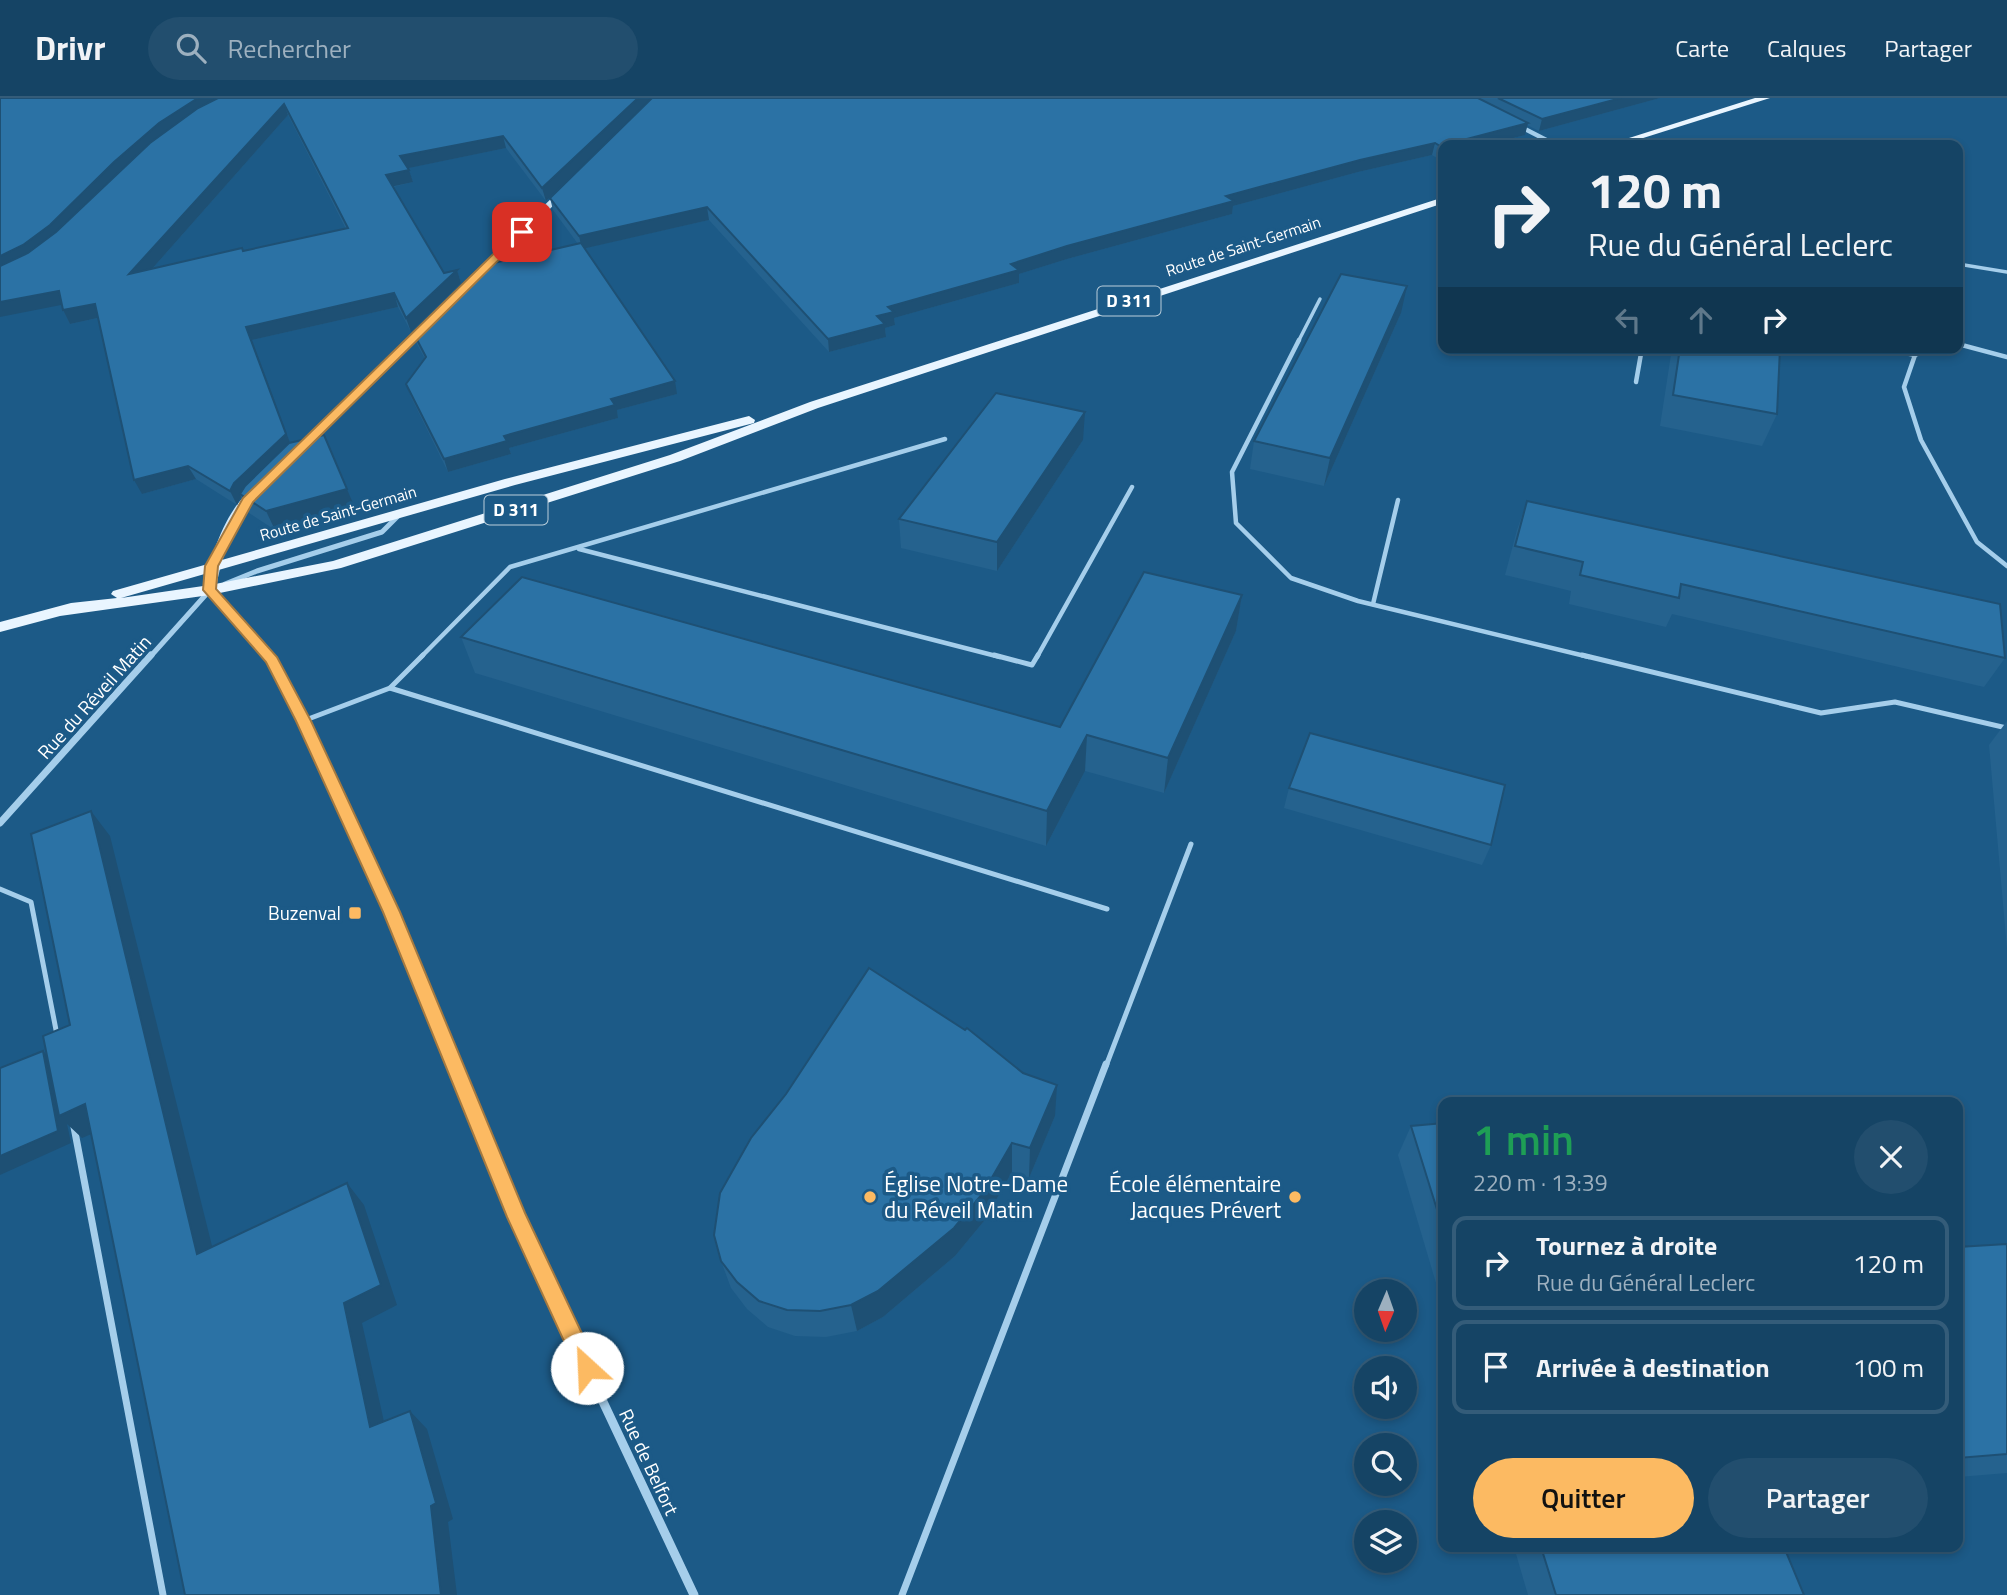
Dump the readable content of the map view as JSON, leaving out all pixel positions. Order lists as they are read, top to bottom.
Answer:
{
  "streets": {
    "main road": ["Route de Saint-Germain", "D 311"],
    "street": ["Rue du Réveil Matin", "Rue de Belfort"]
  },
  "crossings": [
    ["Route de Saint-Germain", "D 311"],
    ["Route de Saint-Germain", "Rue du Réveil Matin"],
    ["Route de Saint-Germain", "Rue de Belfort"],
    ["Rue du Réveil Matin", "Rue de Belfort"]
  ],
  "places": {
    "transit": ["Buzenval"],
    "other": ["Église Notre-Dame du Réveil Matin", "École élémentaire Jacques Prévert"]
  },
  "north": "bottom",
  "page": {
    "header": "Drivr",
    "search": "Rechercher",
    "nav": ["Carte", "Calques", "Partager"],
    "turn": ["120 m", "Rue du Général Leclerc"],
    "heading": ["1 min", "220 m · 13:39"],
    "list": [
      {
        "name": "Tournez à droite",
        "note": "Rue du Général Leclerc",
        "value": "120 m"
      },
      {
        "name": "Arrivée à destination",
        "value": "100 m"
      }
    ],
    "buttons": ["Quitter", "Partager"]
  }
}
